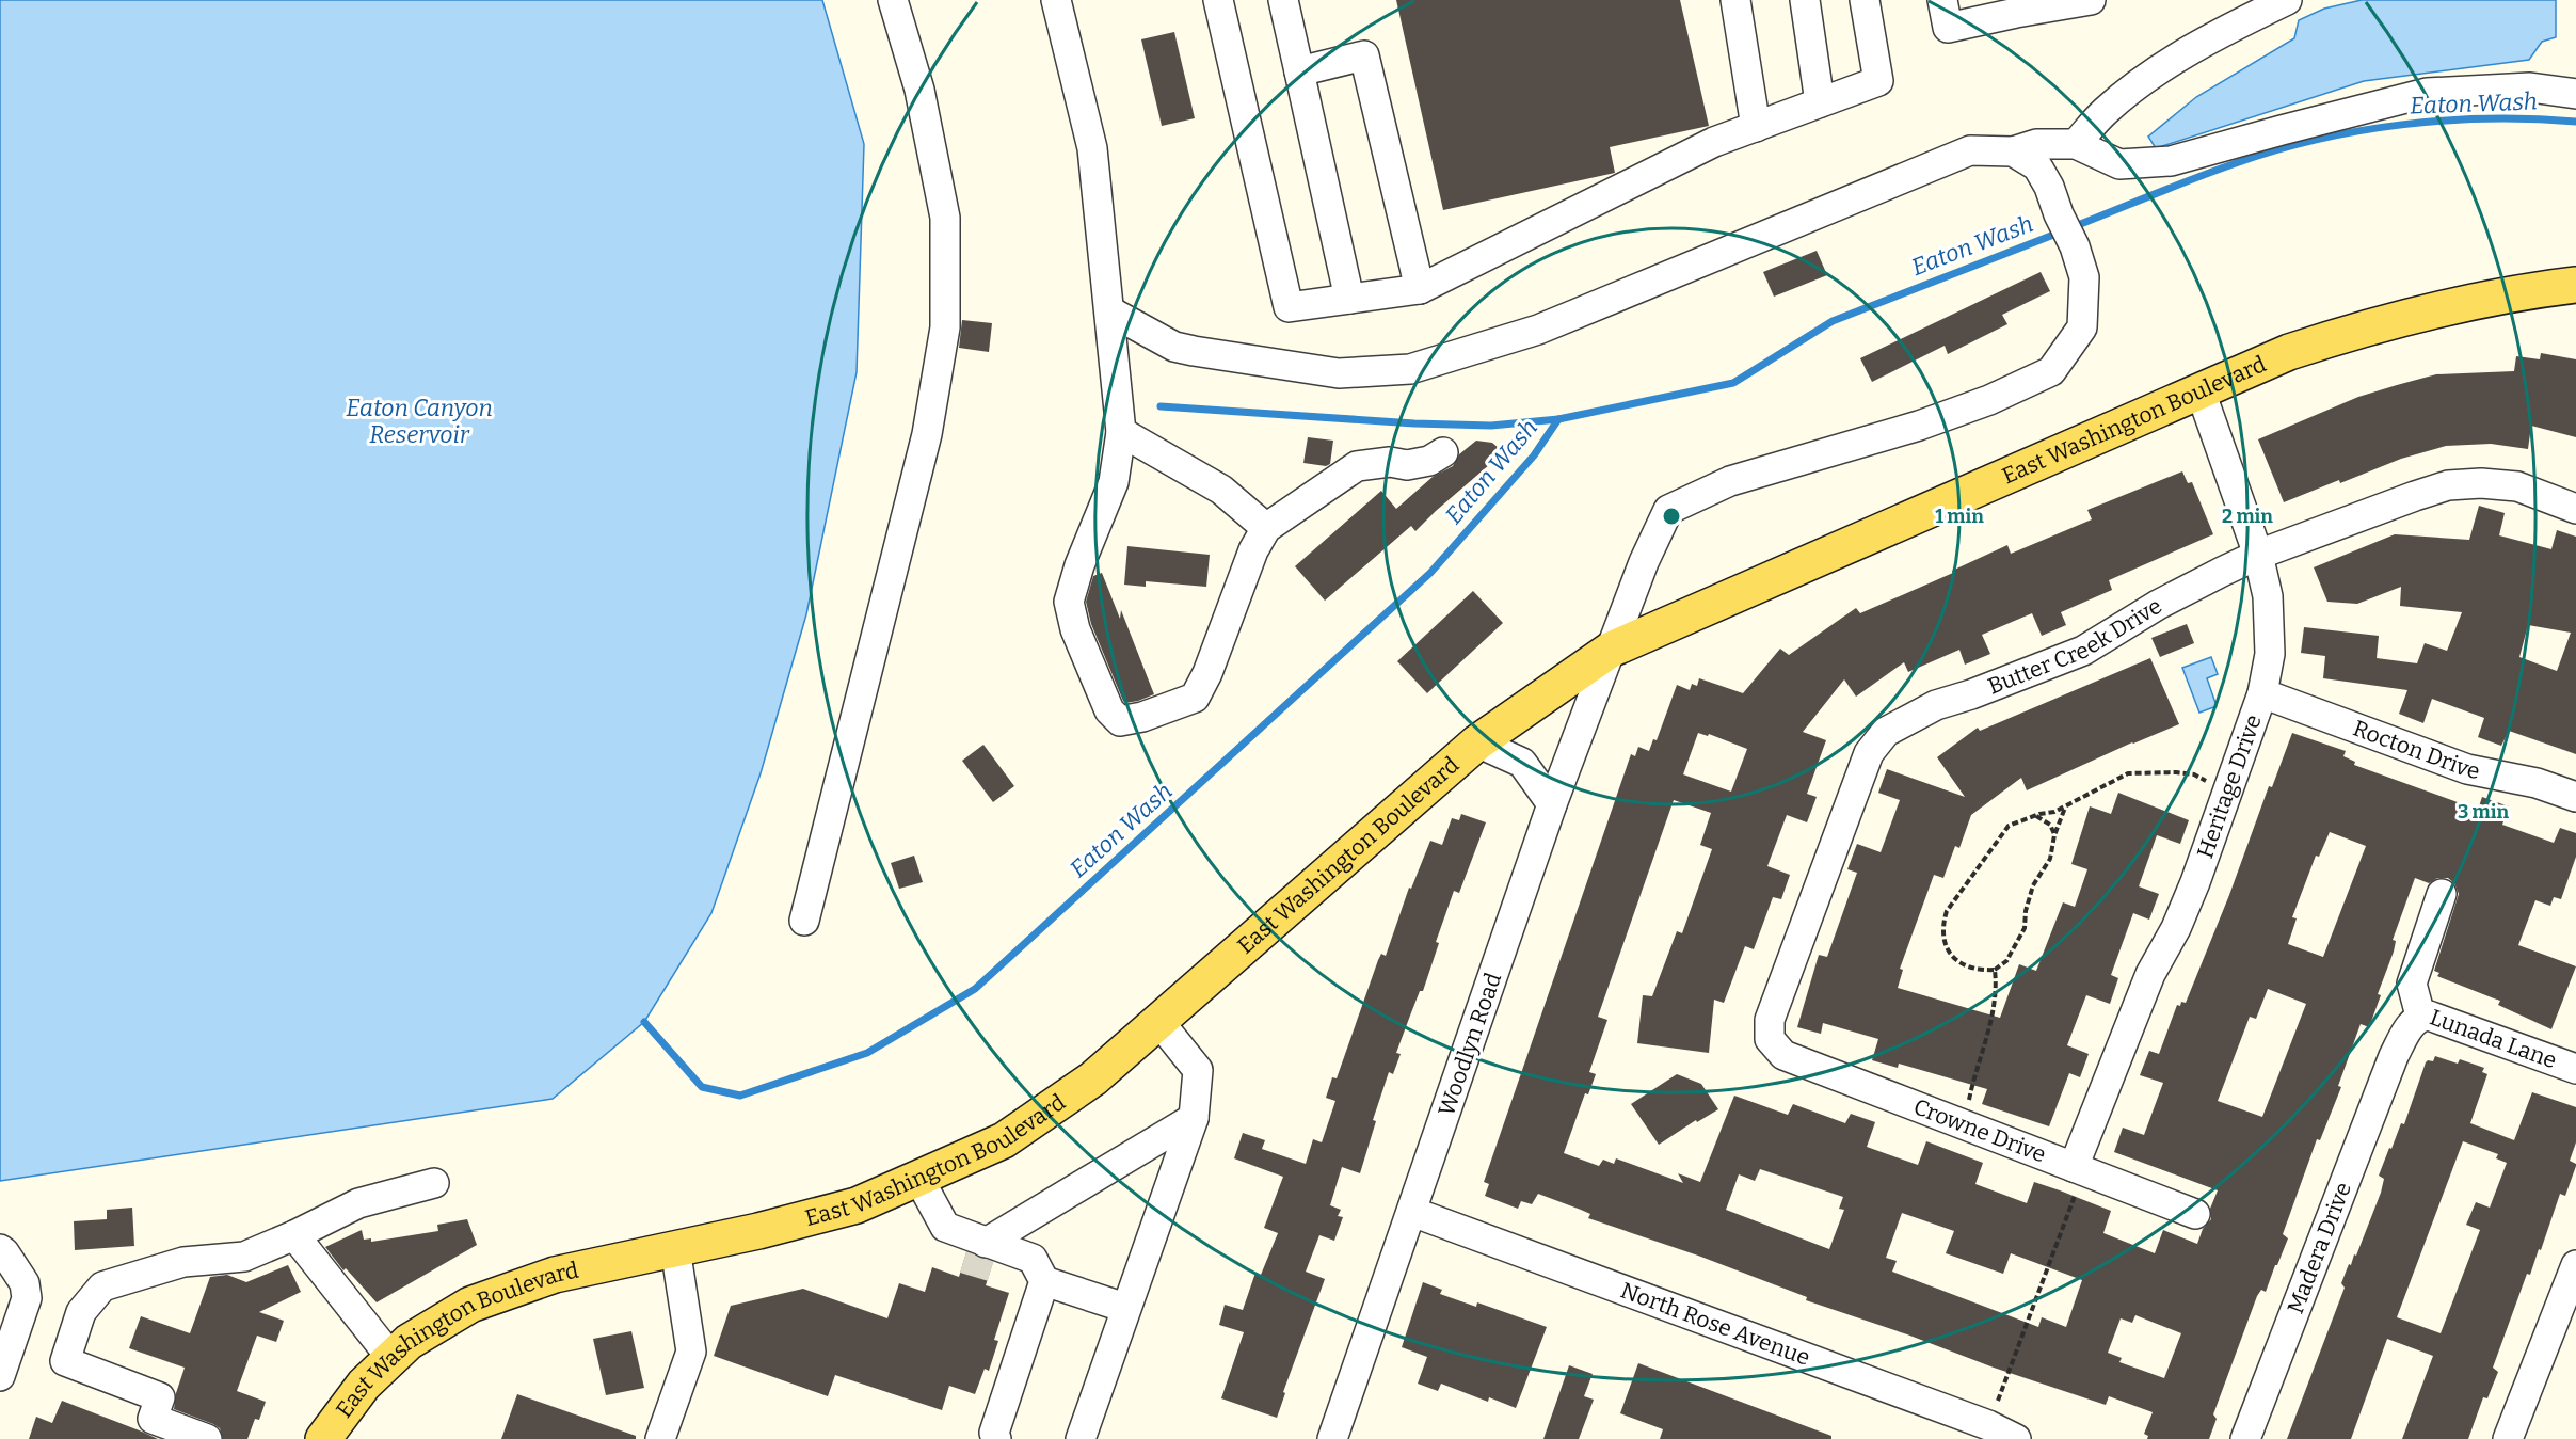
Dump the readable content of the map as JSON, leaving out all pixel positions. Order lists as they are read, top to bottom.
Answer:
{
  "streets": {
    "main road": ["East Washington Boulevard"],
    "street": [
      "Butter Creek Drive",
      "Rocton Drive",
      "Heritage Drive",
      "Lunada Lane",
      "Woodlyn Road",
      "Crowne Drive",
      "Madera Drive",
      "North Rose Avenue"
    ]
  },
  "crossings": [
    ["East Washington Boulevard", "Heritage Drive"],
    ["East Washington Boulevard", "Woodlyn Road"],
    ["Butter Creek Drive", "Heritage Drive"],
    ["Butter Creek Drive", "Crowne Drive"],
    ["Rocton Drive", "Heritage Drive"],
    ["Heritage Drive", "Crowne Drive"],
    ["Lunada Lane", "Madera Drive"],
    ["Woodlyn Road", "North Rose Avenue"]
  ],
  "water": ["Eaton Wash", "Eaton Canyon Reservoir"],
  "rings": ["1 min", "2 min", "3 min"]
}
